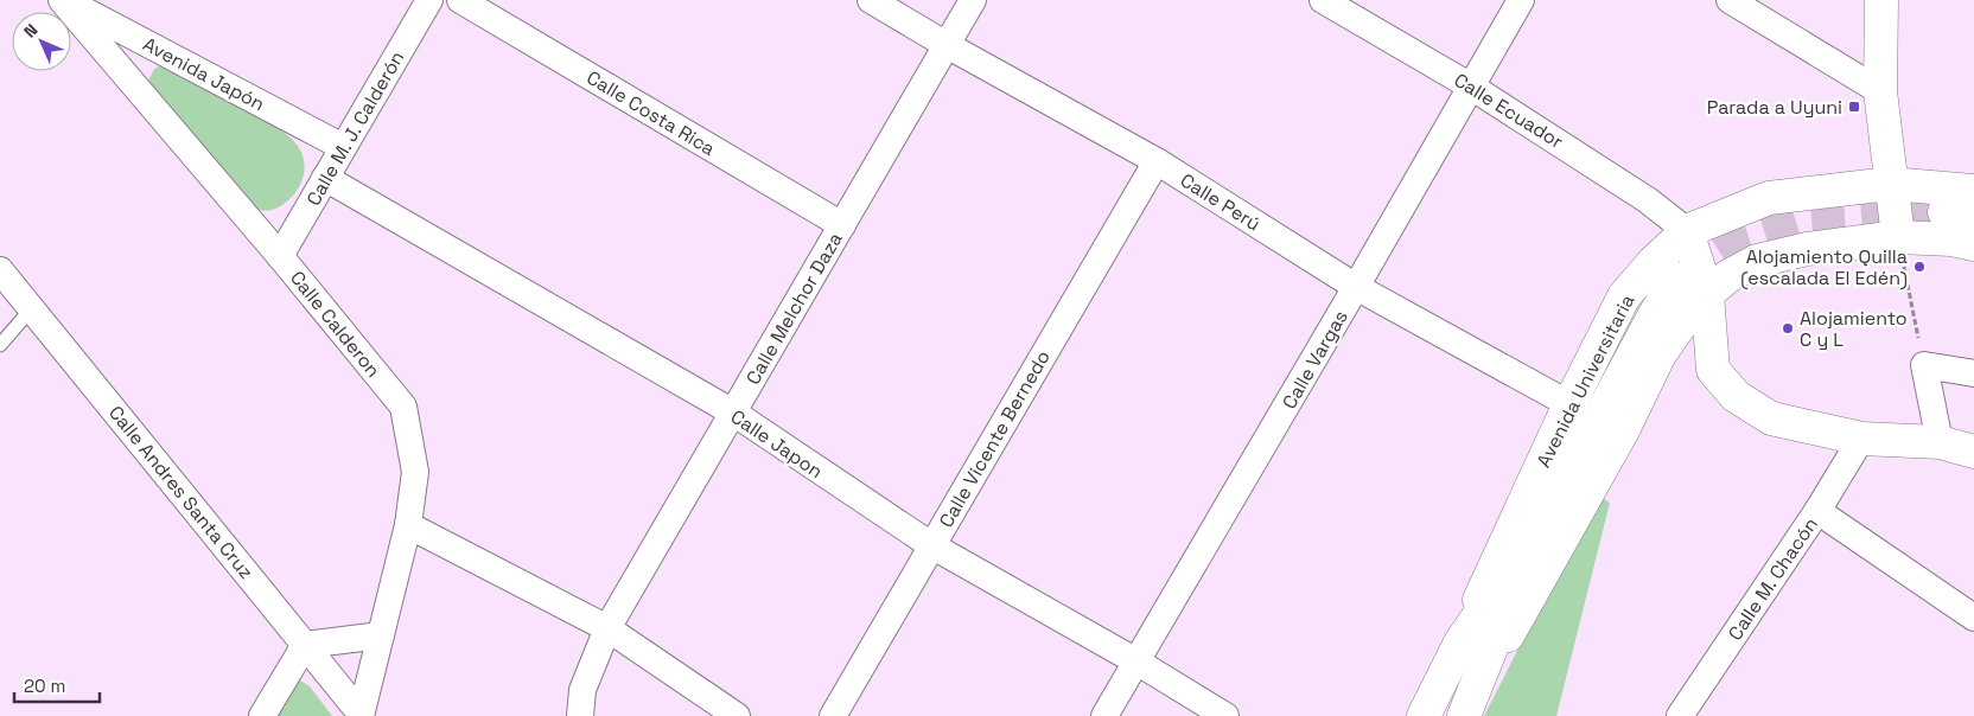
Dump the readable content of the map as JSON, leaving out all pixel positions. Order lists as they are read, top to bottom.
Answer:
{
  "streets": {
    "main road": ["Avenida Universitaria"],
    "street": [
      "Avenida Japón",
      "Calle Ecuador",
      "Calle Costa Rica",
      "Calle M. J. Calderón",
      "Calle Perú",
      "Calle Melchor Daza",
      "Calle Calderon",
      "Calle Vargas",
      "Calle Vicente Bernedo",
      "Calle Japon",
      "Calle Andres Santa Cruz",
      "Calle M. Chacón"
    ]
  },
  "crossings": [
    ["Avenida Japón", "Calle M. J. Calderón"],
    ["Avenida Japón", "Calle Calderon"],
    ["Calle Ecuador", "Calle Vargas"],
    ["Calle Ecuador", "Avenida Universitaria"],
    ["Calle Costa Rica", "Calle Melchor Daza"],
    ["Calle M. J. Calderón", "Calle Calderon"],
    ["Calle M. J. Calderón", "Calle Japon"],
    ["Calle Perú", "Calle Melchor Daza"],
    ["Calle Perú", "Calle Vargas"],
    ["Calle Perú", "Avenida Universitaria"],
    ["Calle Perú", "Calle Vicente Bernedo"],
    ["Calle Melchor Daza", "Calle Japon"],
    ["Calle Calderon", "Calle Andres Santa Cruz"],
    ["Calle Vargas", "Calle Japon"],
    ["Calle Vicente Bernedo", "Calle Japon"]
  ],
  "places": {
    "transit": ["Parada a Uyuni"],
    "other": ["Alojamiento Quilla (escalada El Edén)", "Alojamiento C y L"]
  },
  "scale_bar": "20 m",
  "north": "top left"
}
